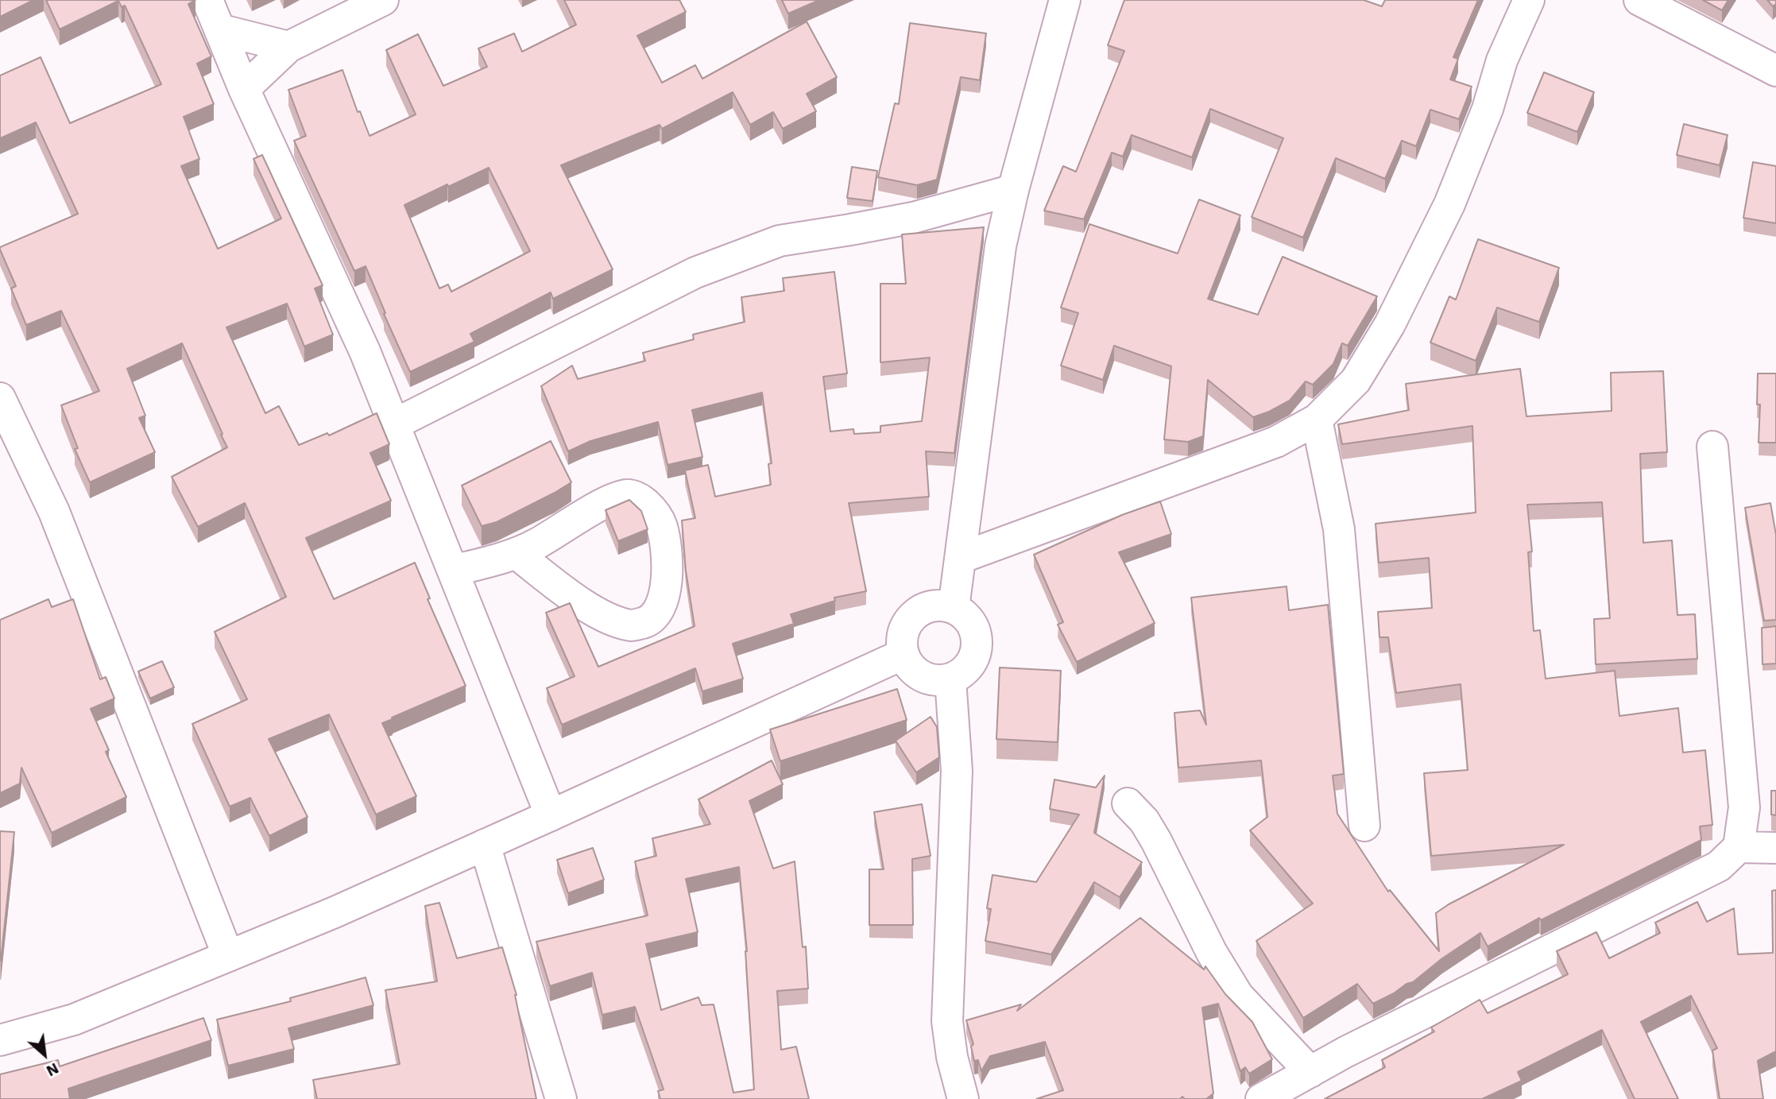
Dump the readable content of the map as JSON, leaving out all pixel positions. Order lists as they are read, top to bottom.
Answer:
{
  "north": "bottom right"
}
